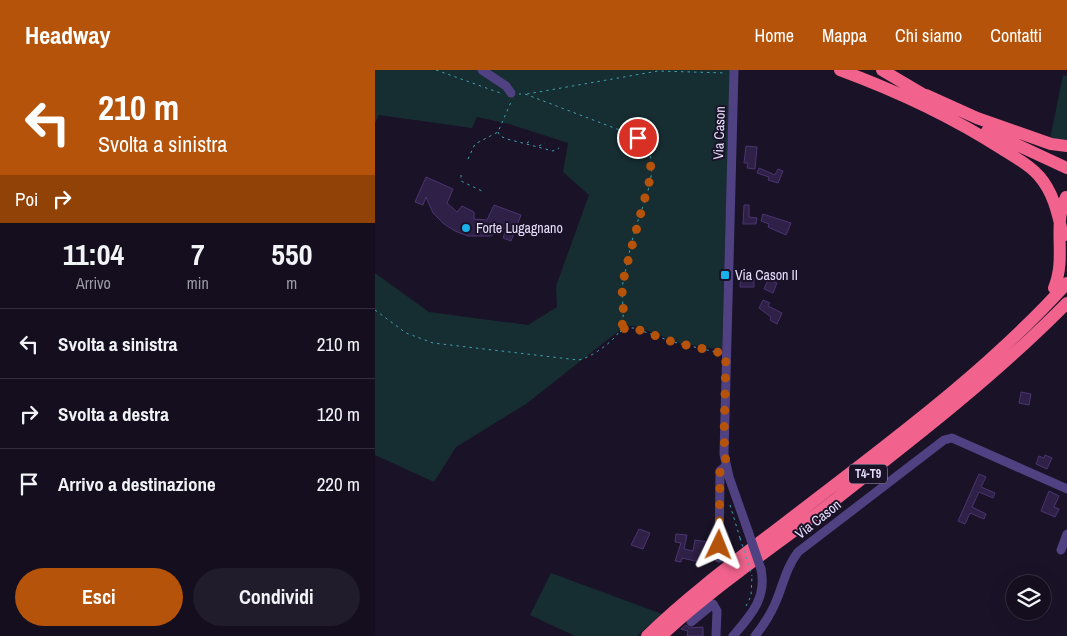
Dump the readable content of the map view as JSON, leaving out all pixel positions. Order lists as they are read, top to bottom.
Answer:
{
  "streets": {
    "highway": ["T4-T9"],
    "street": ["Via Cason"]
  },
  "places": {
    "other": ["Forte Lugagnano"],
    "transit": ["Via Cason II"]
  },
  "page": {
    "header": "Headway",
    "nav": [
      "Home",
      "Mappa",
      "Chi siamo",
      "Contatti"
    ],
    "turn": ["210 m", "Svolta a sinistra"],
    "then": "Poi",
    "eta": [
      "11:04",
      "Arrivo",
      "7",
      "min",
      "550",
      "m"
    ],
    "list": [
      {
        "name": "Svolta a sinistra",
        "value": "210 m"
      },
      {
        "name": "Svolta a destra",
        "value": "120 m"
      },
      {
        "name": "Arrivo a destinazione",
        "value": "220 m"
      }
    ],
    "buttons": ["Esci", "Condividi"]
  }
}
